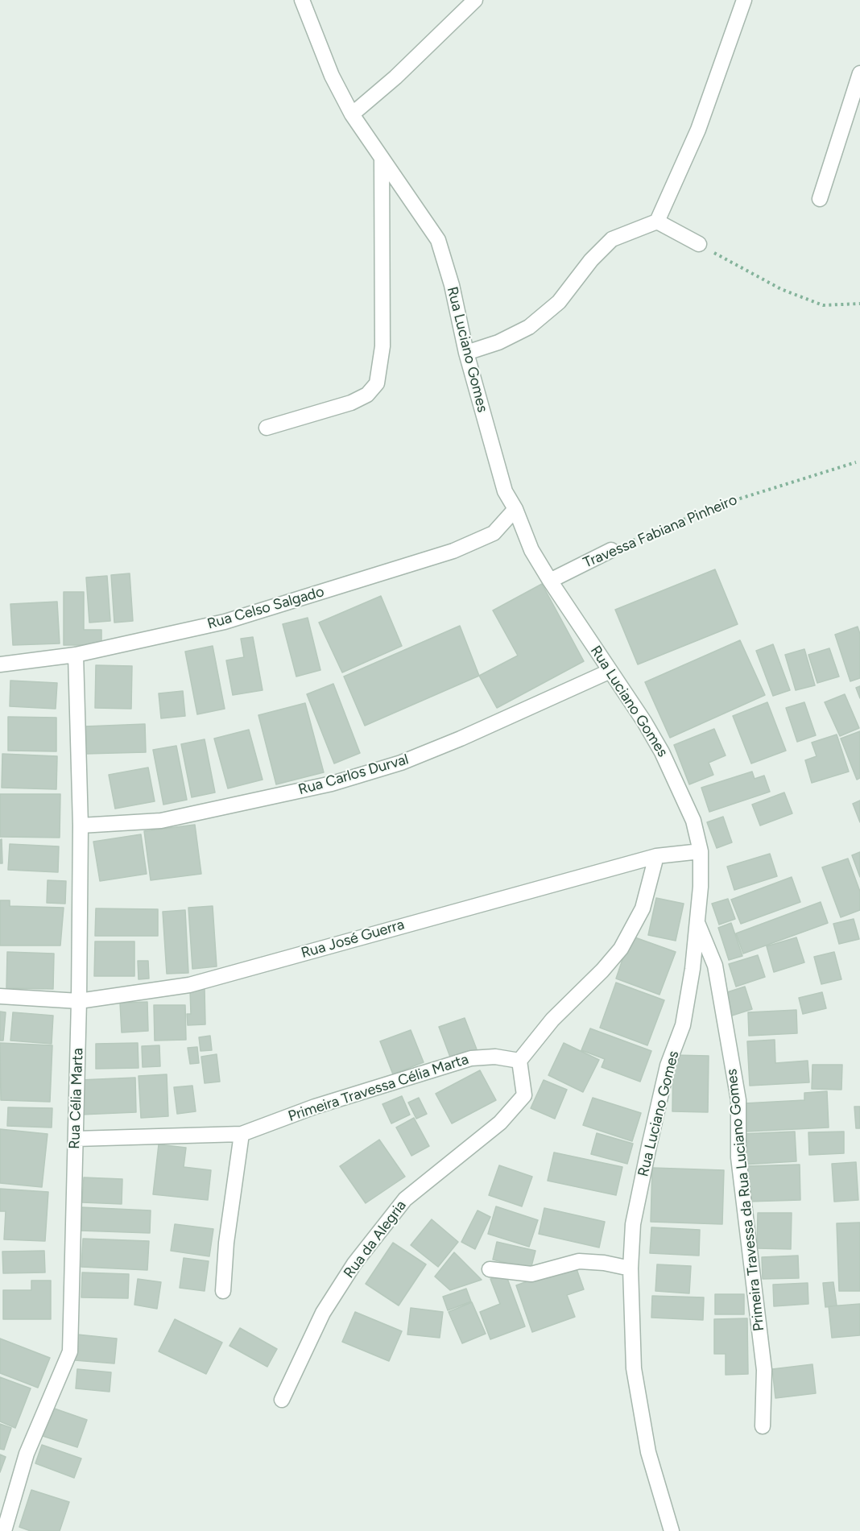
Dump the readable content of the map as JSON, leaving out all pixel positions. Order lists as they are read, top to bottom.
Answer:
{
  "streets": {
    "street": [
      "Rua Luciano Gomes",
      "Travessa Fabiana Pinheiro",
      "Rua Celso Salgado",
      "Rua Carlos Durval",
      "Rua José Guerra",
      "Primeira Travessa Célia Marta",
      "Rua Célia Marta",
      "Primeira Travessa da Rua Luciano Gomes",
      "Rua da Alegria"
    ]
  },
  "crossings": [
    ["Rua Luciano Gomes", "Travessa Fabiana Pinheiro"],
    ["Rua Luciano Gomes", "Rua Celso Salgado"],
    ["Rua Luciano Gomes", "Rua Carlos Durval"],
    ["Rua Luciano Gomes", "Rua José Guerra"],
    ["Rua Luciano Gomes", "Primeira Travessa da Rua Luciano Gomes"],
    ["Rua Celso Salgado", "Rua Célia Marta"],
    ["Rua Carlos Durval", "Rua Célia Marta"],
    ["Rua José Guerra", "Rua Célia Marta"],
    ["Primeira Travessa Célia Marta", "Rua Célia Marta"],
    ["Primeira Travessa Célia Marta", "Rua da Alegria"]
  ]
}
